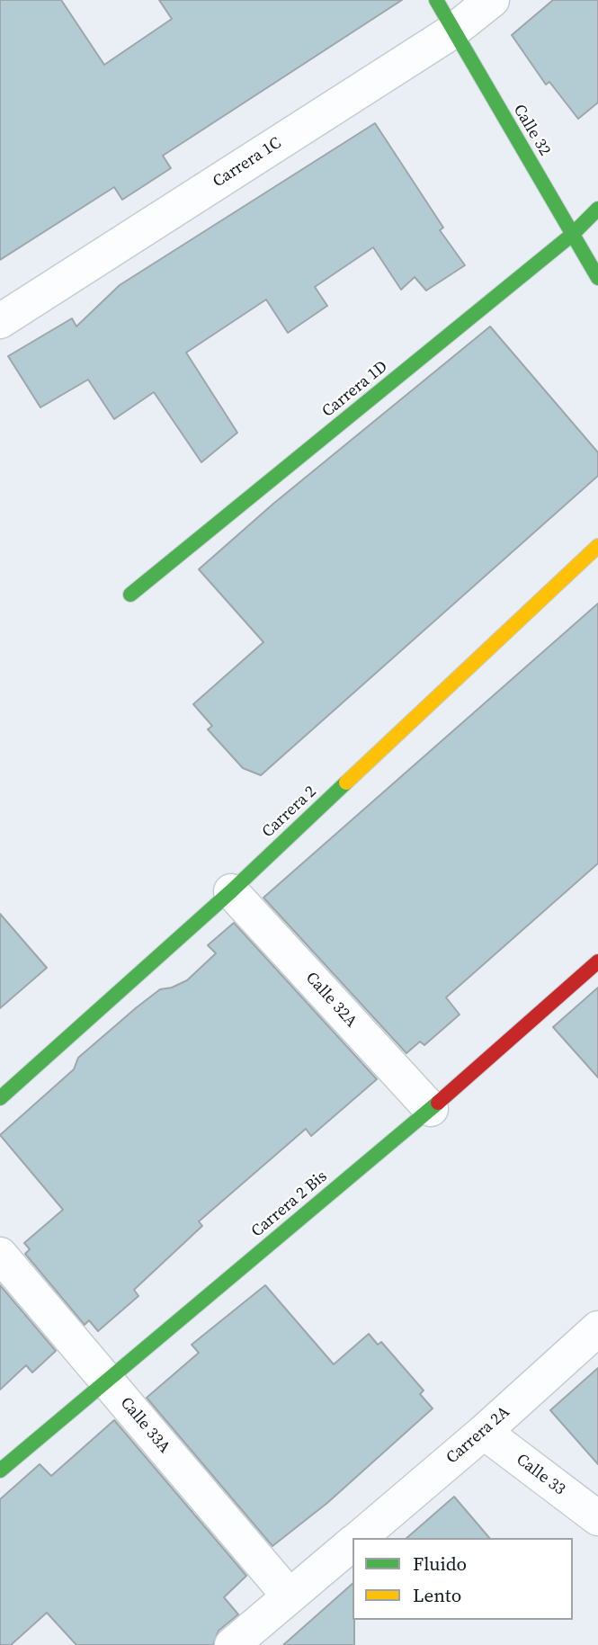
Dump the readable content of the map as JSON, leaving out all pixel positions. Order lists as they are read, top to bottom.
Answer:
{
  "streets": {
    "street": [
      "Calle 32",
      "Carrera 1C",
      "Carrera 1D",
      "Carrera 2",
      "Calle 32A",
      "Carrera 2 Bis",
      "Calle 33A",
      "Carrera 2A",
      "Calle 33"
    ]
  },
  "crossings": [
    ["Calle 32", "Carrera 1C"],
    ["Calle 32", "Carrera 1D"],
    ["Carrera 2", "Calle 32A"],
    ["Calle 32A", "Carrera 2 Bis"],
    ["Carrera 2 Bis", "Calle 33A"],
    ["Calle 33A", "Carrera 2A"],
    ["Carrera 2A", "Calle 33"]
  ],
  "legend": ["Fluido", "Lento"]
}
